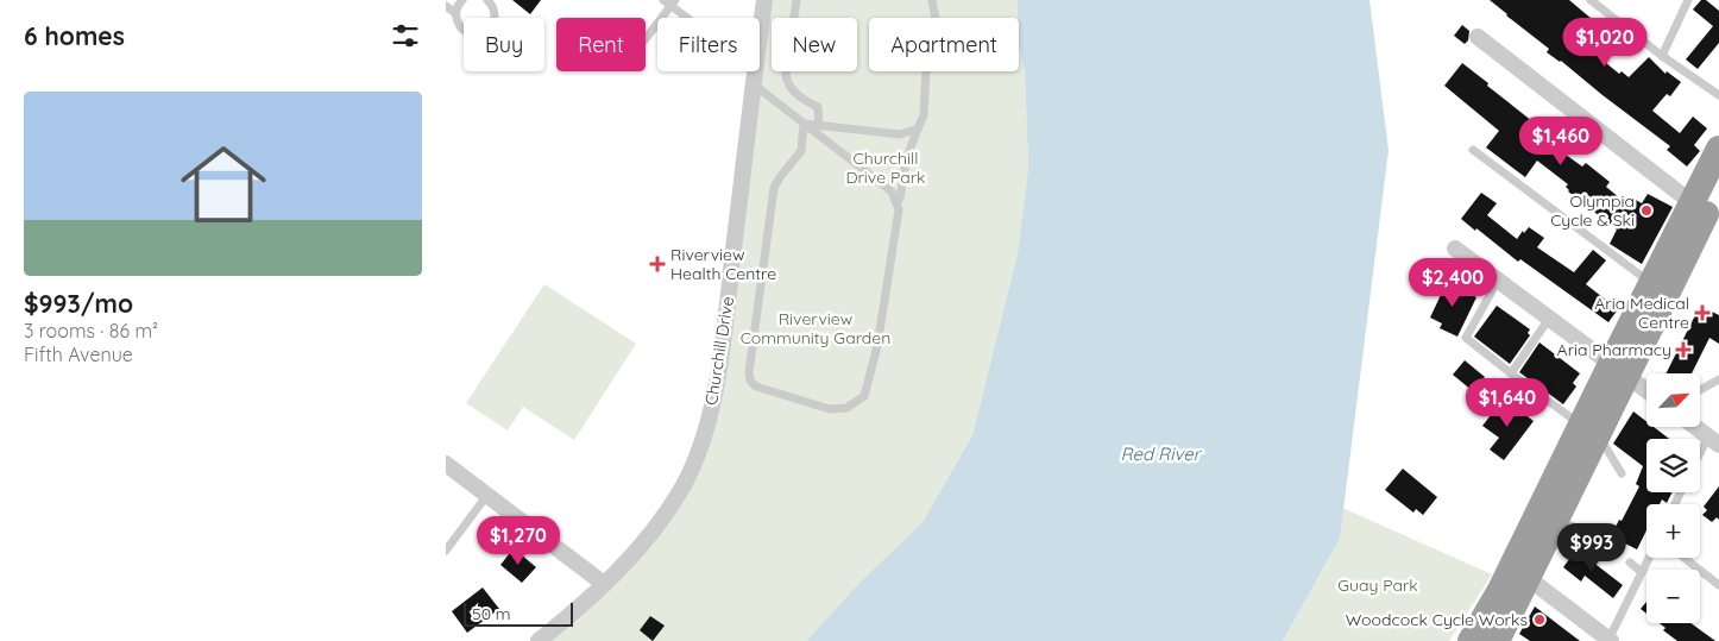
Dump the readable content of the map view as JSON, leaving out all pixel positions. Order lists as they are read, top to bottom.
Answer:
{
  "streets": {
    "street": ["Churchill Drive"]
  },
  "water": ["Red River"],
  "parks": ["Churchill Drive Park", "Riverview Community Garden", "Guay Park"],
  "places": {
    "other": ["Olympia Cycle & Ski", "Woodcock Cycle Works"],
    "health": ["Riverview Health Centre", "Aria Medical Centre", "Aria Pharmacy"]
  },
  "scale_bar": "50 m",
  "north": "top right",
  "page": {
    "heading": "6 homes",
    "price": [
      "$1,020",
      "$1,460",
      "$2,400",
      "$1,640",
      "$1,270",
      "$993"
    ],
    "chip": [
      "Buy",
      "Rent",
      "Filters",
      "New",
      "Apartment"
    ],
    "list": [
      {
        "name": "$993/mo",
        "note": "3 rooms · 86 m² · Fifth Avenue"
      }
    ],
    "map_buttons": ["+", "−"],
    "scale": "50 m"
  }
}
